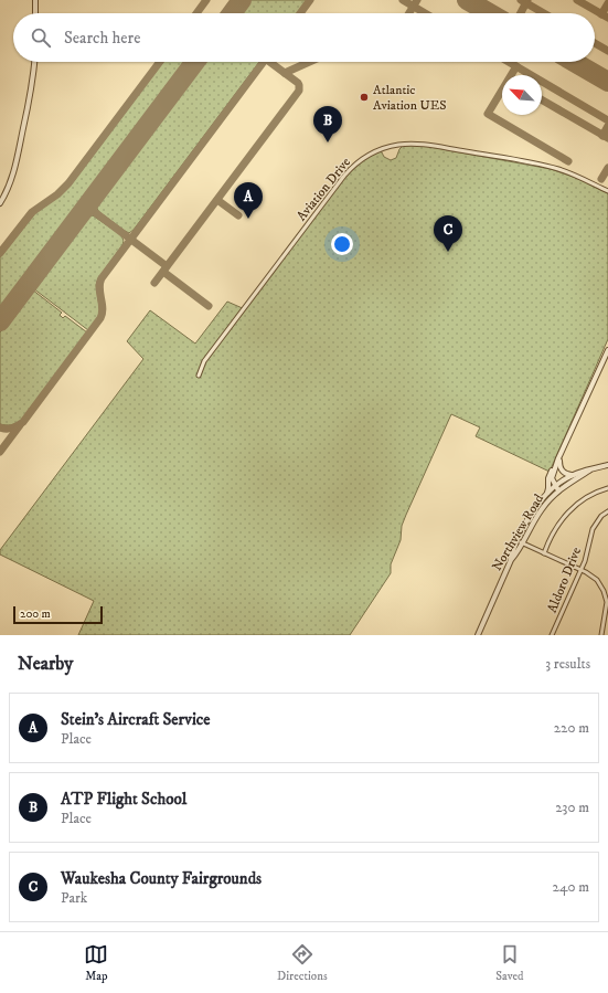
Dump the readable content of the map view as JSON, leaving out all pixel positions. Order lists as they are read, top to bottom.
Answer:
{
  "streets": {
    "street": ["Aviation Drive", "Northview Road", "Aldoro Drive"]
  },
  "places": ["Atlantic Aviation UES"],
  "scale_bar": "200 m",
  "north": "top left",
  "page": {
    "search": "Search here",
    "pins": ["B", "A", "C"],
    "scale": "200 m",
    "heading": ["Nearby", "3 results"],
    "list": [
      {
        "mark": "A",
        "name": "Stein's Aircraft Service",
        "note": "Place",
        "value": "220 m"
      },
      {
        "mark": "B",
        "name": "ATP Flight School",
        "note": "Place",
        "value": "230 m"
      },
      {
        "mark": "C",
        "name": "Waukesha County Fairgrounds",
        "note": "Park",
        "value": "240 m"
      }
    ],
    "nav": ["Map", "Directions", "Saved"]
  }
}
